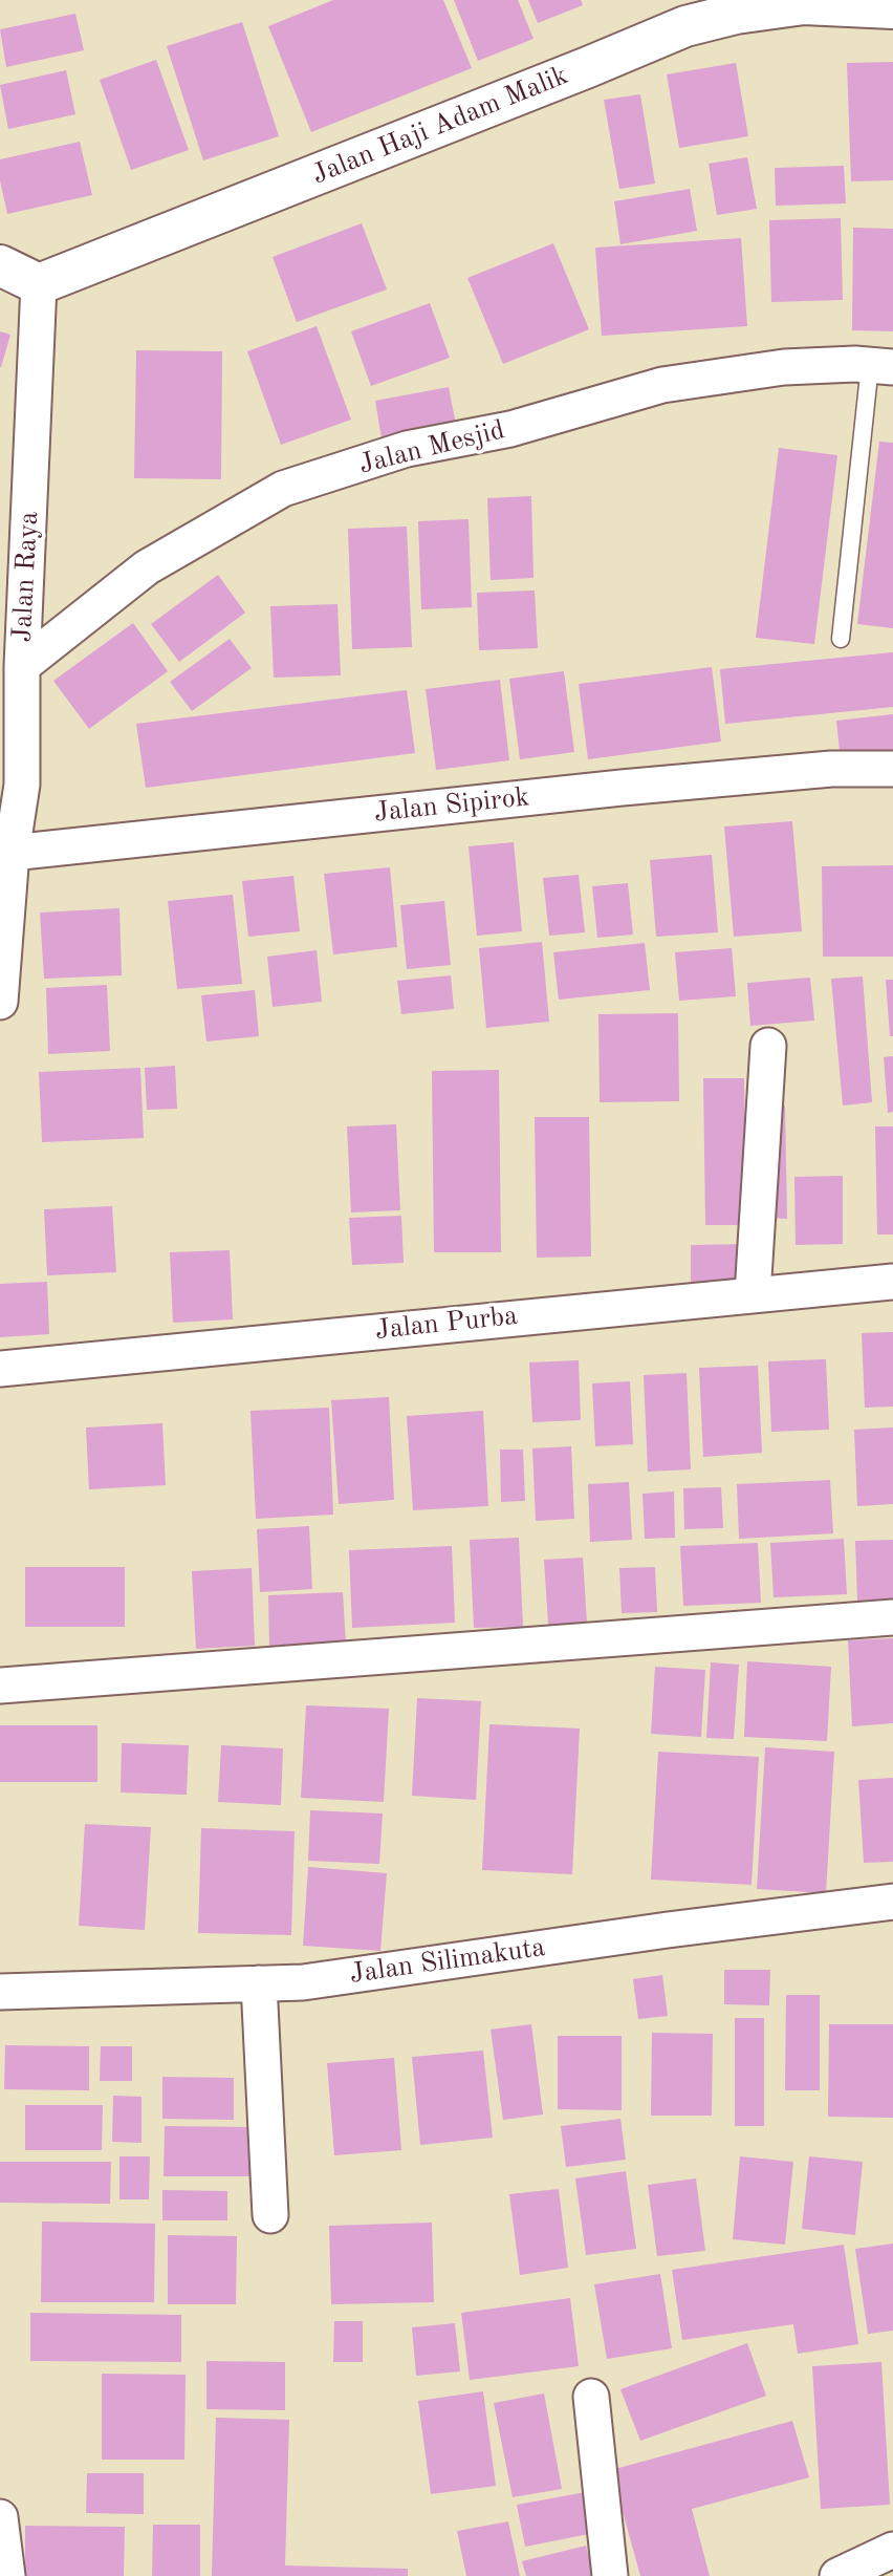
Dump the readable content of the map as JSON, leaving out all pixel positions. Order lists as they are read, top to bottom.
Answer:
{
  "streets": {
    "street": [
      "Jalan Haji Adam Malik",
      "Jalan Mesjid",
      "Jalan Raya",
      "Jalan Sipirok",
      "Jalan Purba",
      "Jalan Silimakuta"
    ]
  },
  "crossings": [
    ["Jalan Haji Adam Malik", "Jalan Raya"],
    ["Jalan Mesjid", "Jalan Raya"],
    ["Jalan Raya", "Jalan Sipirok"]
  ]
}
